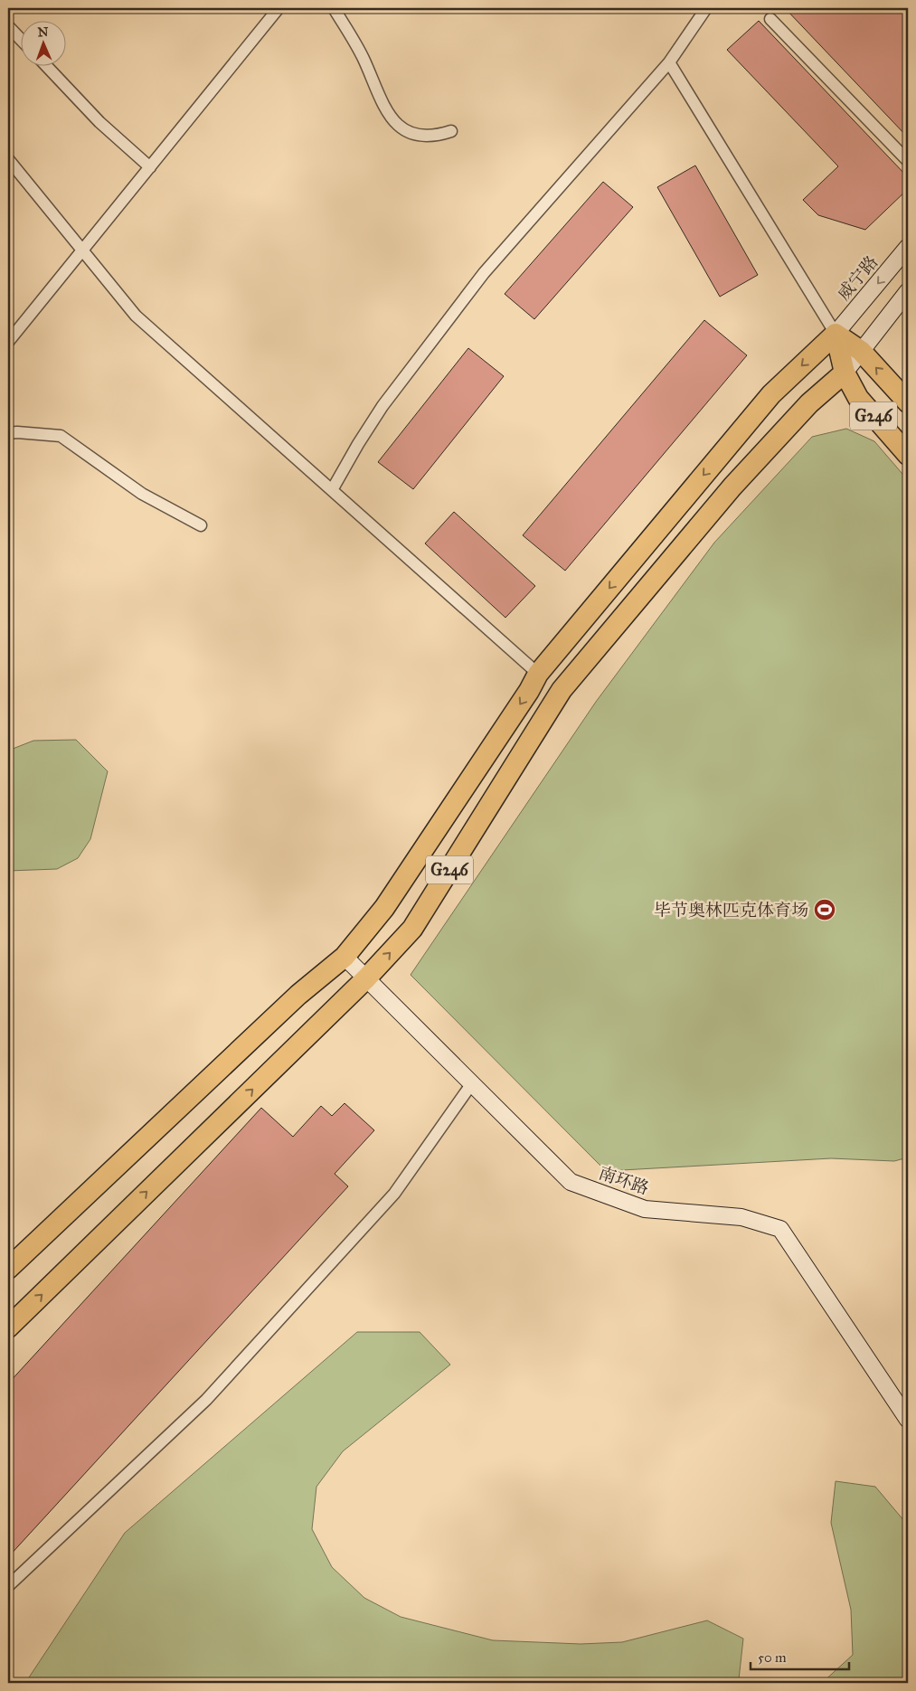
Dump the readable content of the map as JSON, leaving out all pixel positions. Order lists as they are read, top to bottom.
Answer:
{
  "streets": {
    "highway": ["G246"],
    "main road": ["威宁路", "南环路"]
  },
  "crossings": [
    ["威宁路", "G246"],
    ["G246", "南环路"]
  ],
  "places": {
    "sports": ["毕节奥林匹克体育场"]
  },
  "scale_bar": "50 m",
  "north": "top"
}
